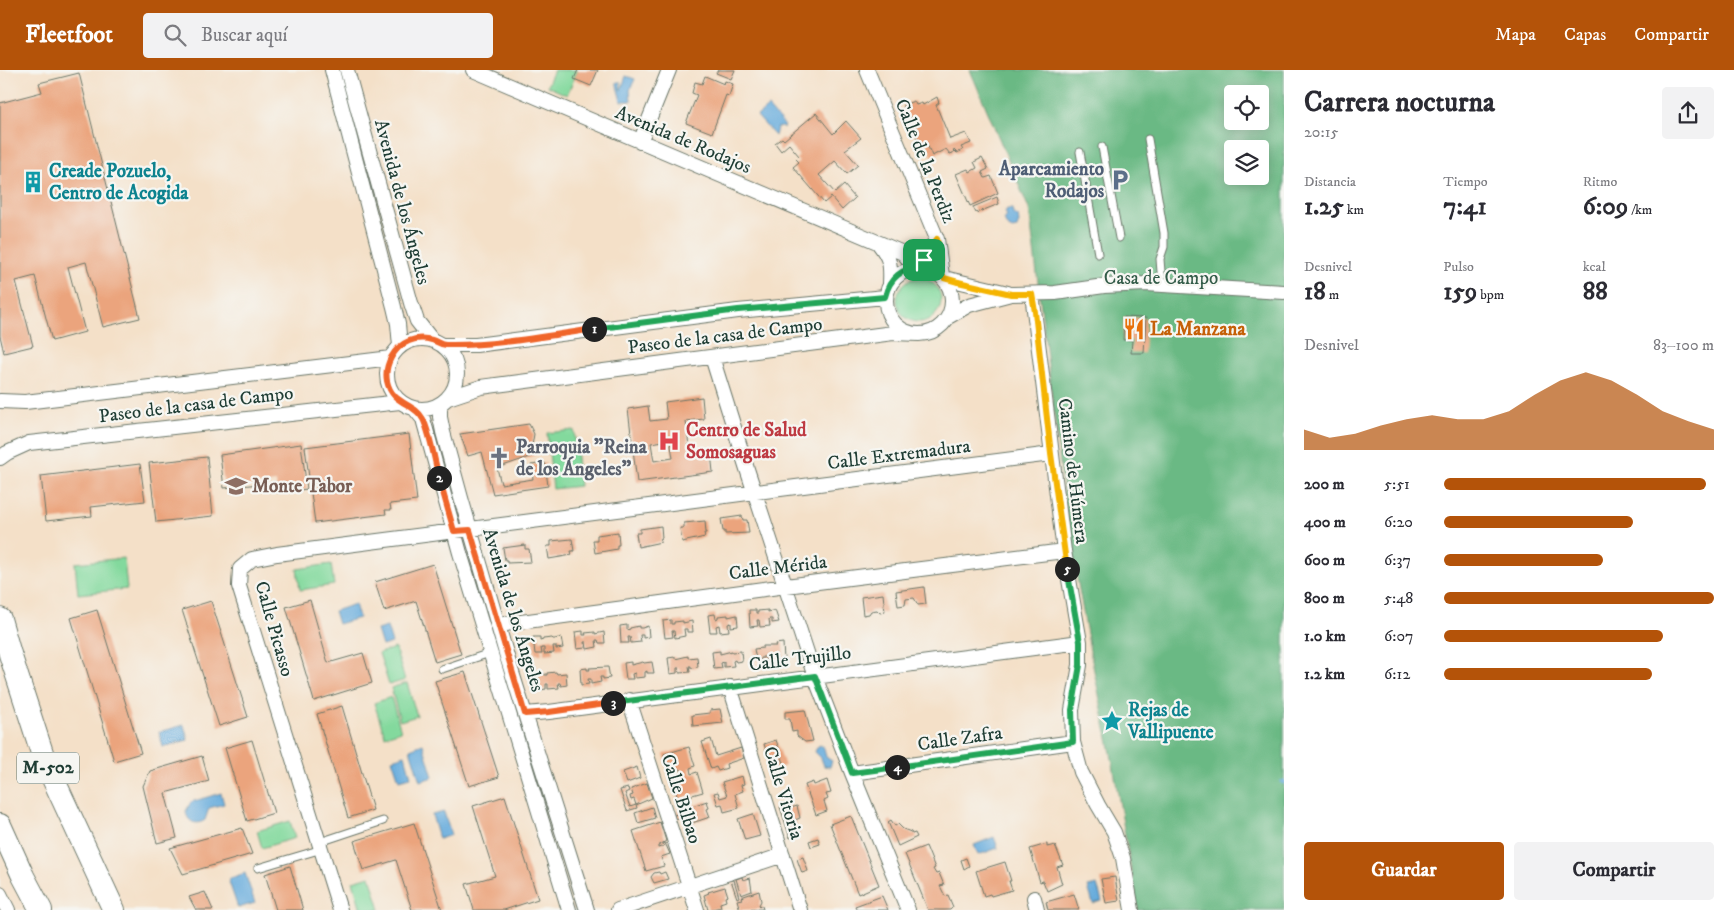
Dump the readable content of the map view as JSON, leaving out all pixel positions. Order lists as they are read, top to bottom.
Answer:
{
  "streets": {
    "highway": ["M-502"],
    "street": [
      "Avenida de Rodajos",
      "Calle de la Perdiz",
      "Avenida de los Ángeles",
      "Paseo de la casa de Campo",
      "Calle Extremadura",
      "Camino de Húmera",
      "Calle Mérida",
      "Calle Picasso",
      "Calle Trujillo",
      "Calle Zafra",
      "Calle Vitoria",
      "Calle Bilbao"
    ]
  },
  "crossings": [
    ["Avenida de Rodajos", "Calle de la Perdiz"],
    ["Avenida de Rodajos", "Paseo de la casa de Campo"],
    ["Calle de la Perdiz", "Paseo de la casa de Campo"],
    ["Avenida de los Ángeles", "Paseo de la casa de Campo"],
    ["Avenida de los Ángeles", "Calle Extremadura"],
    ["Avenida de los Ángeles", "Calle Mérida"],
    ["Avenida de los Ángeles", "Calle Picasso"],
    ["Avenida de los Ángeles", "Calle Trujillo"],
    ["Calle Extremadura", "Camino de Húmera"],
    ["Calle Extremadura", "Calle Picasso"],
    ["Camino de Húmera", "Calle Mérida"],
    ["Camino de Húmera", "Calle Trujillo"],
    ["Camino de Húmera", "Calle Zafra"],
    ["Calle Trujillo", "Calle Vitoria"],
    ["Calle Trujillo", "Calle Bilbao"]
  ],
  "parks": ["Casa de Campo"],
  "places": {
    "parking": ["Aparcamiento Rodajos"],
    "building": ["Creade Pozuelo, Centro de Acogida"],
    "restaurant": ["La Manzana"],
    "hospital": ["Centro de Salud Somosaguas"],
    "church": ["Parroquia \"Reina de los Ángeles\""],
    "school or university": ["Monte Tabor"],
    "place": ["Rejas de Vallipuente"]
  },
  "page": {
    "header": "Fleetfoot",
    "search": "Buscar aquí",
    "nav": ["Mapa", "Capas", "Compartir"],
    "heading": ["Carrera nocturna", "20:15"],
    "stats": [
      ["Distancia", "1.25 km"],
      ["Tiempo", "7:41"],
      ["Ritmo", "6:09 /km"],
      ["Desnivel", "18 m"],
      ["Pulso", "159 bpm"],
      ["kcal", "88"]
    ],
    "pins": [
      "1",
      "2",
      "5",
      "3",
      "4"
    ],
    "chart": ["Desnivel", "83–100 m"],
    "list": [
      {
        "name": "200 m",
        "note": "5:51"
      },
      {
        "name": "400 m",
        "note": "6:20"
      },
      {
        "name": "600 m",
        "note": "6:37"
      },
      {
        "name": "800 m",
        "note": "5:48"
      },
      {
        "name": "1.0 km",
        "note": "6:07"
      },
      {
        "name": "1.2 km",
        "note": "6:12"
      }
    ],
    "buttons": ["Guardar", "Compartir"]
  }
}
